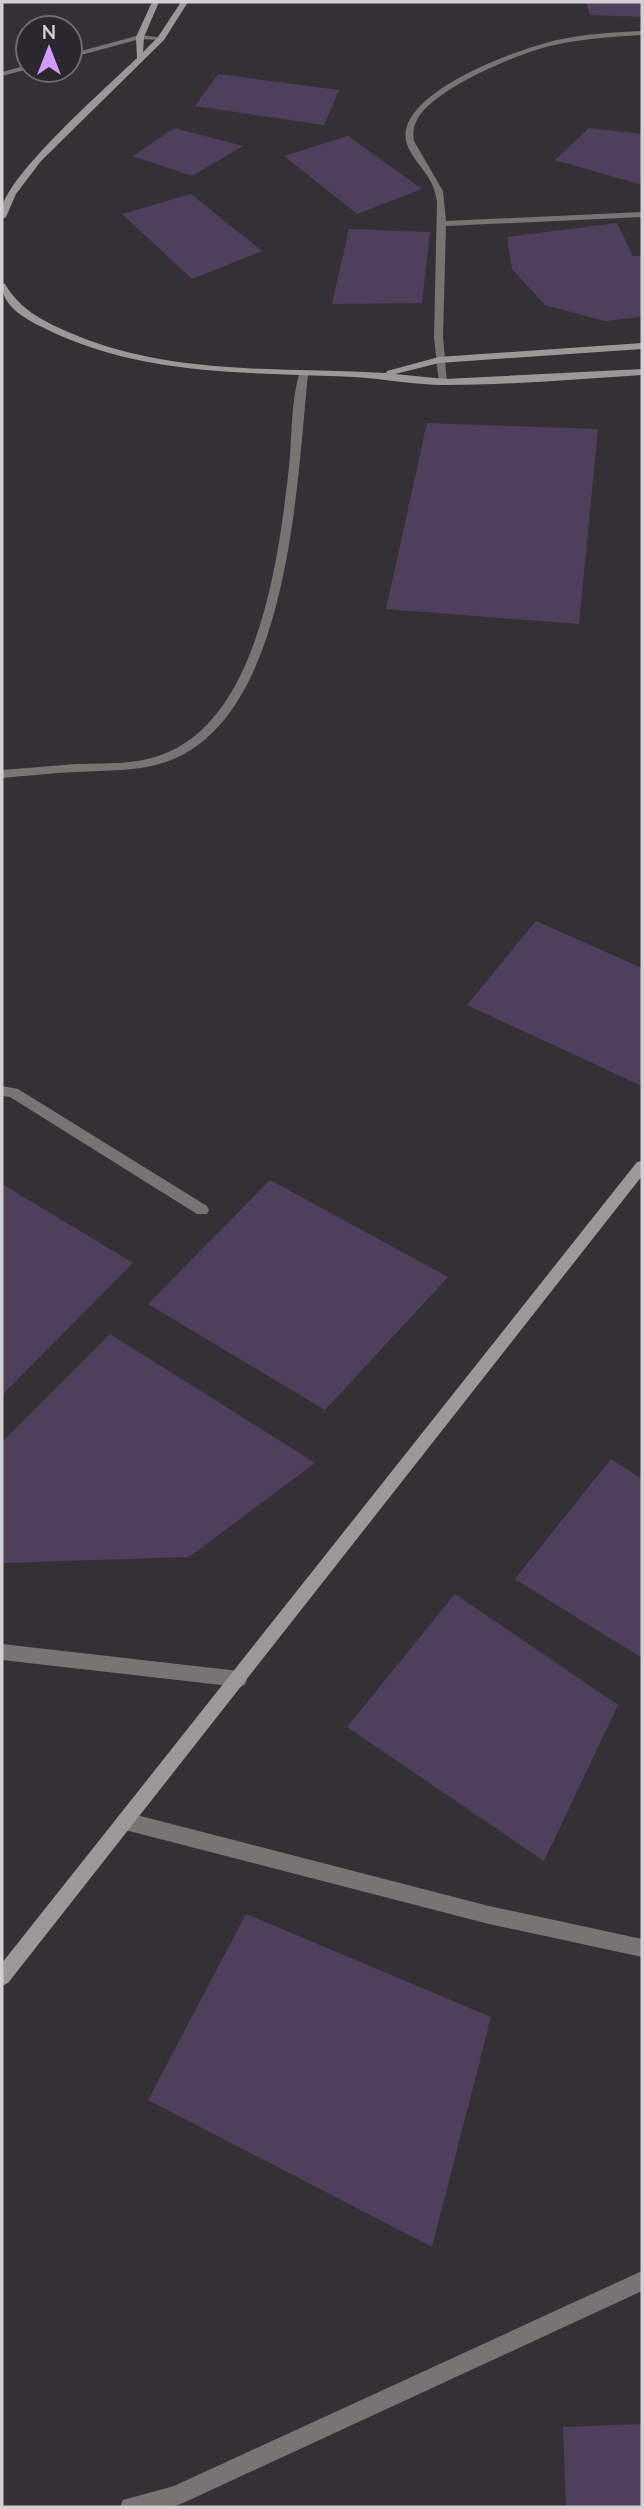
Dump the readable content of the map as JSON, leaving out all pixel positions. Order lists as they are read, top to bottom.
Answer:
{
  "north": "top"
}
